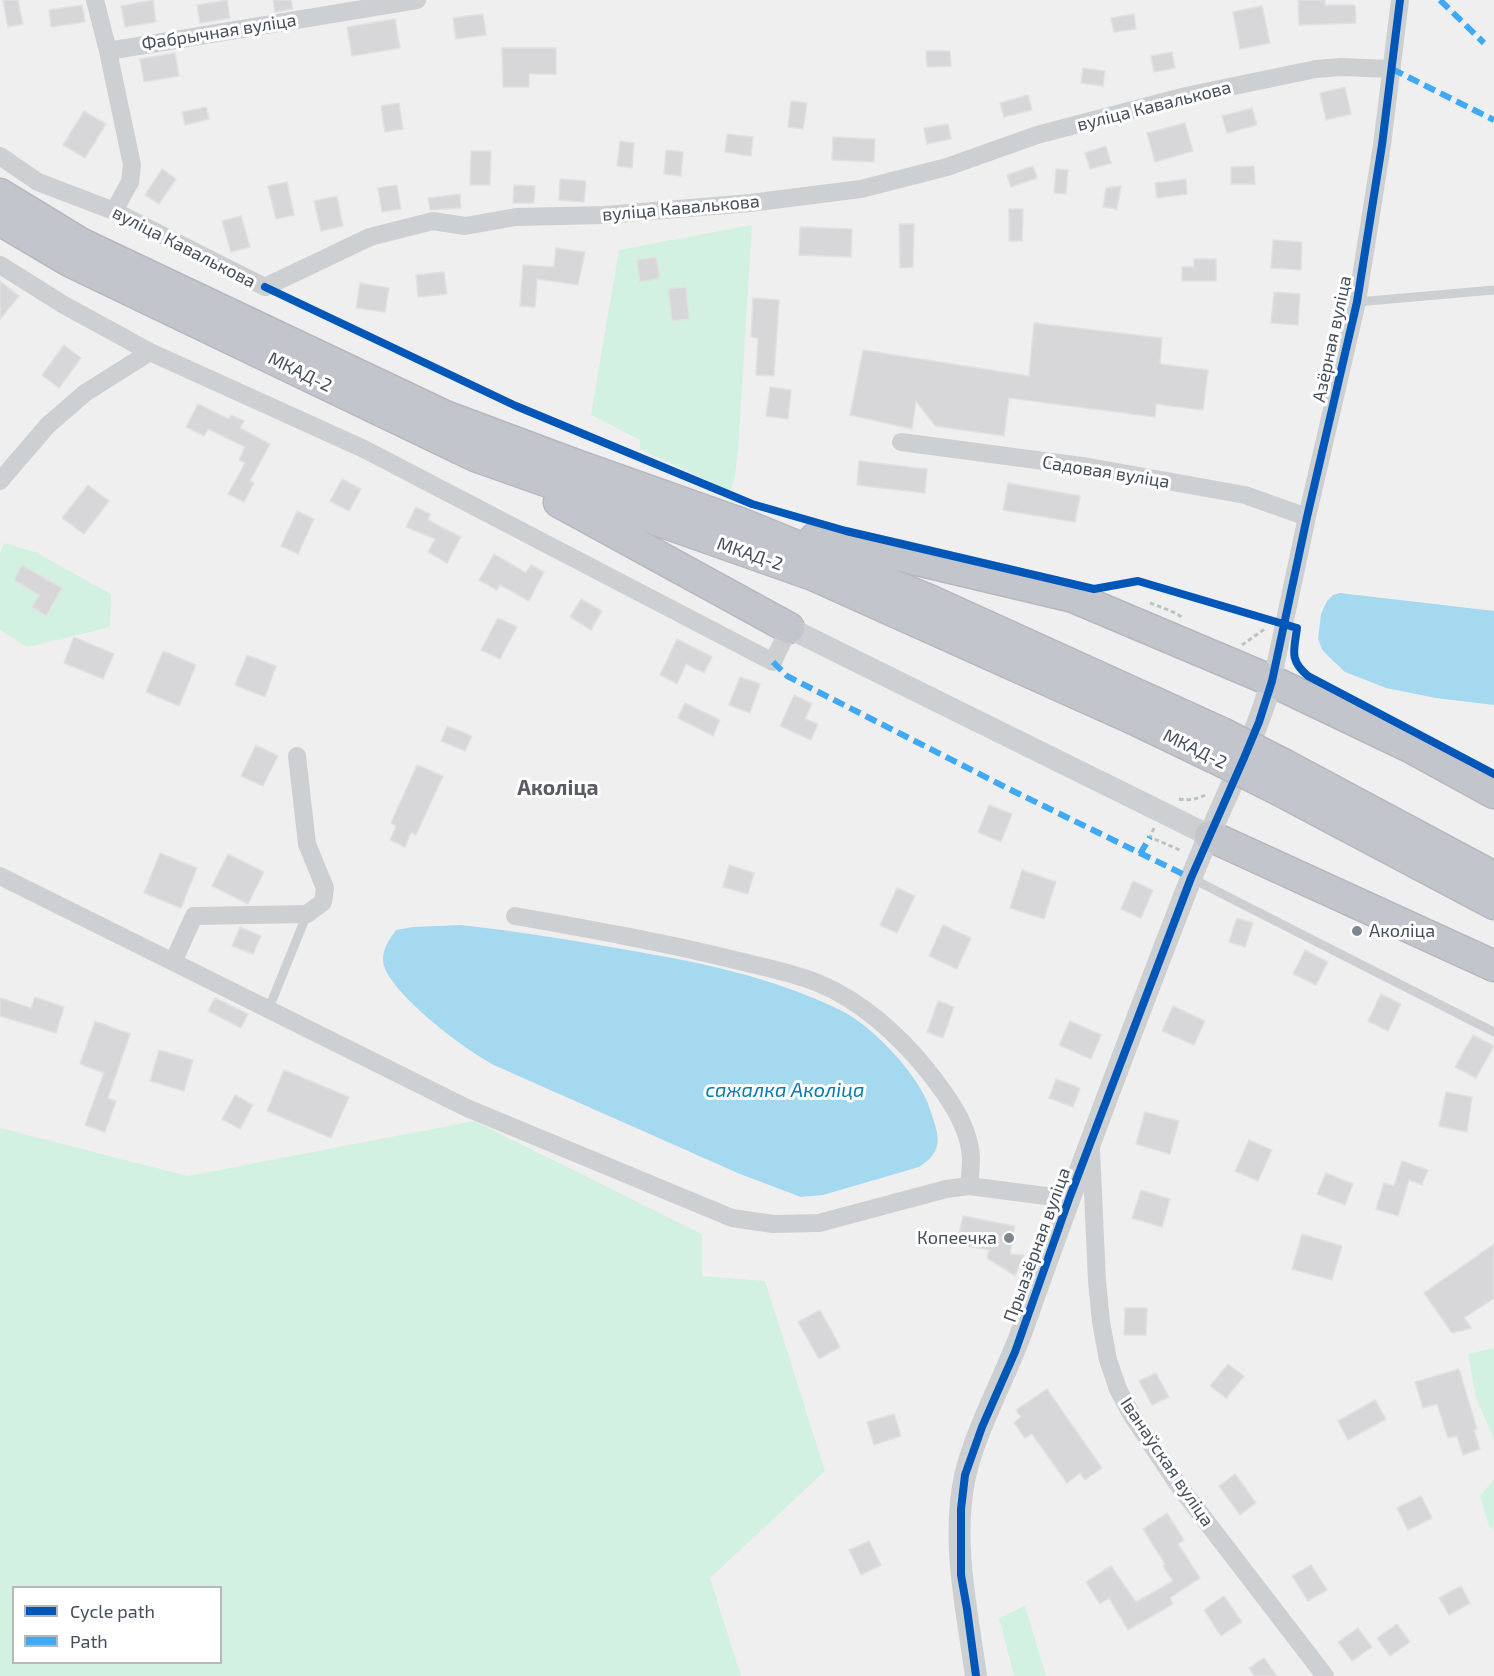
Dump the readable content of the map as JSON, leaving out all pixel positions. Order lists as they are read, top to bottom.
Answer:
{
  "streets": {
    "highway": ["МКАД-2"],
    "street": [
      "Фабрычная вуліца",
      "вуліца Кавалькова",
      "Азёрная вуліца",
      "Садовая вуліца",
      "Прыазёрная вуліца",
      "Іванаўская вуліца"
    ]
  },
  "crossings": [
    ["вуліца Кавалькова", "Азёрная вуліца"],
    ["Азёрная вуліца", "Садовая вуліца"],
    ["Азёрная вуліца", "Прыазёрная вуліца"],
    ["Прыазёрная вуліца", "Іванаўская вуліца"]
  ],
  "districts": ["Аколіца"],
  "water": ["сажалка Аколіца"],
  "places": ["Аколіца", "Копеечка"],
  "legend": ["Cycle path", "Path"]
}
